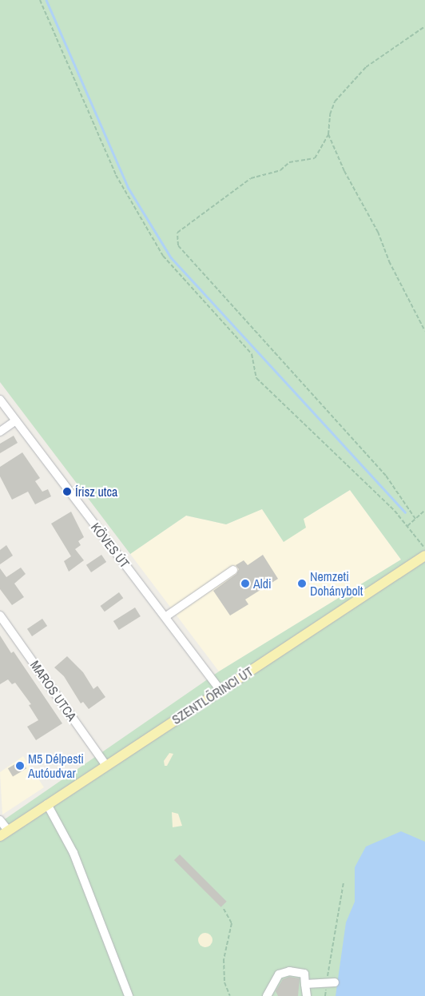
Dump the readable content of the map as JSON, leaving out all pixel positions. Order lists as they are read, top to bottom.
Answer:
{
  "streets": {
    "main road": ["SZENTLŐRINCI ÚT"],
    "street": ["KÖVES ÚT", "MAROS UTCA"]
  },
  "crossings": [
    ["KÖVES ÚT", "SZENTLŐRINCI ÚT"],
    ["MAROS UTCA", "SZENTLŐRINCI ÚT"]
  ],
  "places": [
    "Írisz utca",
    "Aldi",
    "Nemzeti Dohánybolt",
    "M5 Délpesti Autóudvar"
  ]
}
